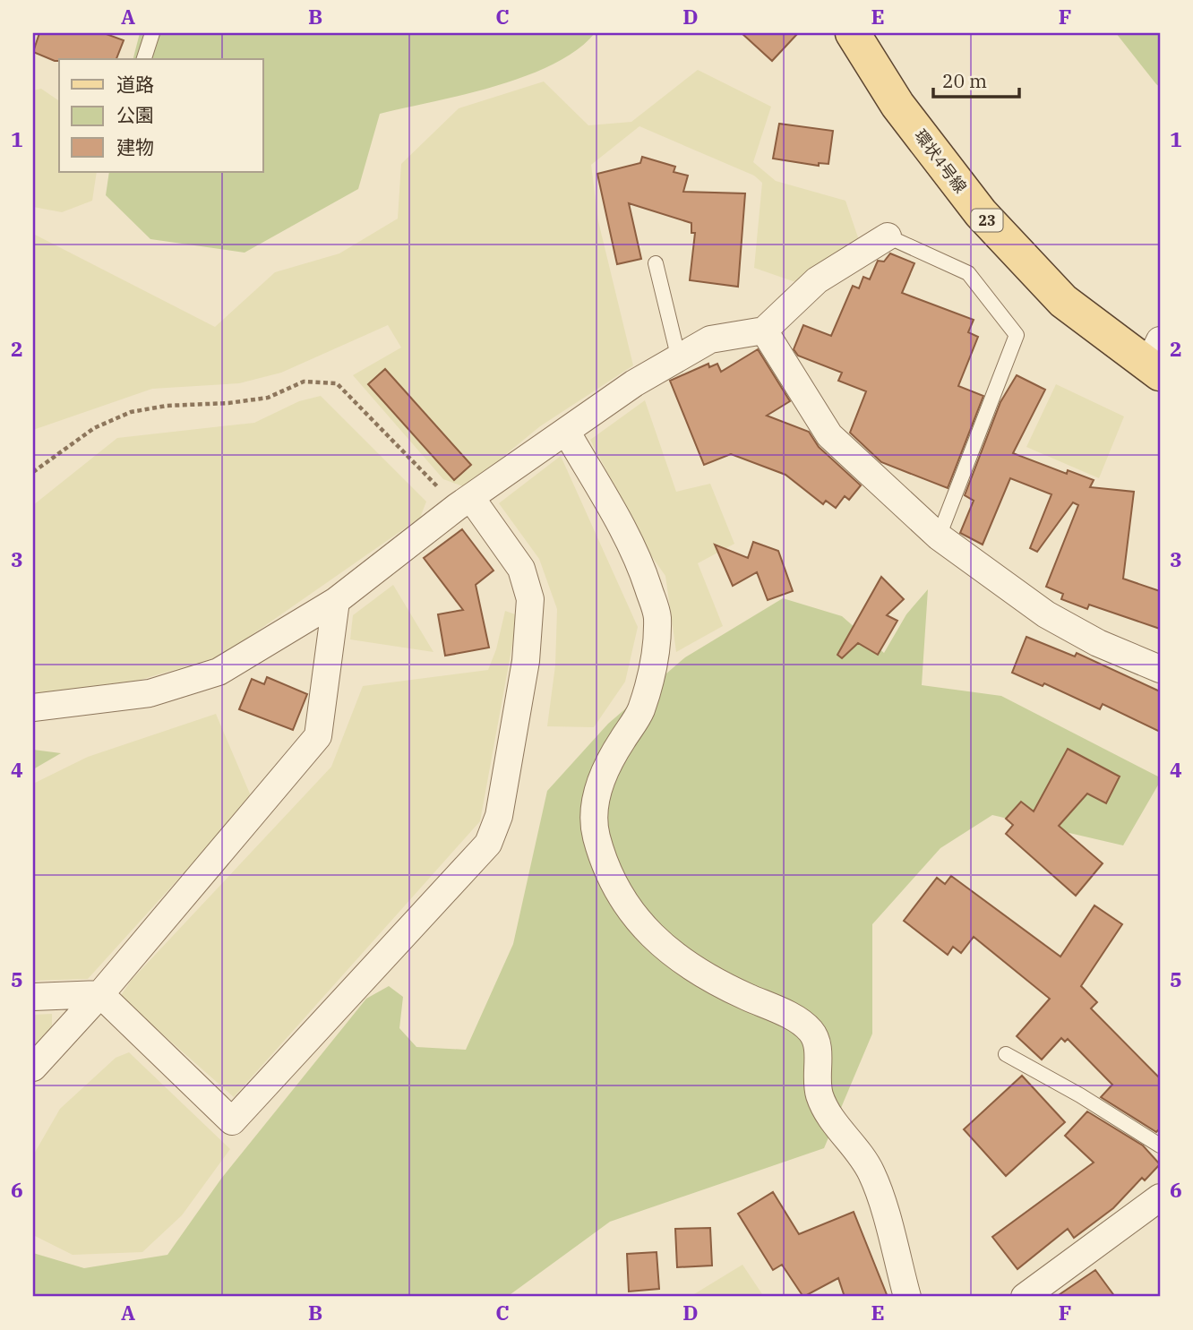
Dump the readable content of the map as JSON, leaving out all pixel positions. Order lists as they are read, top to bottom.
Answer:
{
  "streets": {
    "main road": ["環状4号線", "23"]
  },
  "legend": ["道路", "公園", "建物"],
  "scale_bar": "20 m",
  "grid": {
    "columns": [
      "A",
      "B",
      "C",
      "D",
      "E",
      "F"
    ],
    "rows": [
      "1",
      "2",
      "3",
      "4",
      "5",
      "6"
    ]
  }
}
